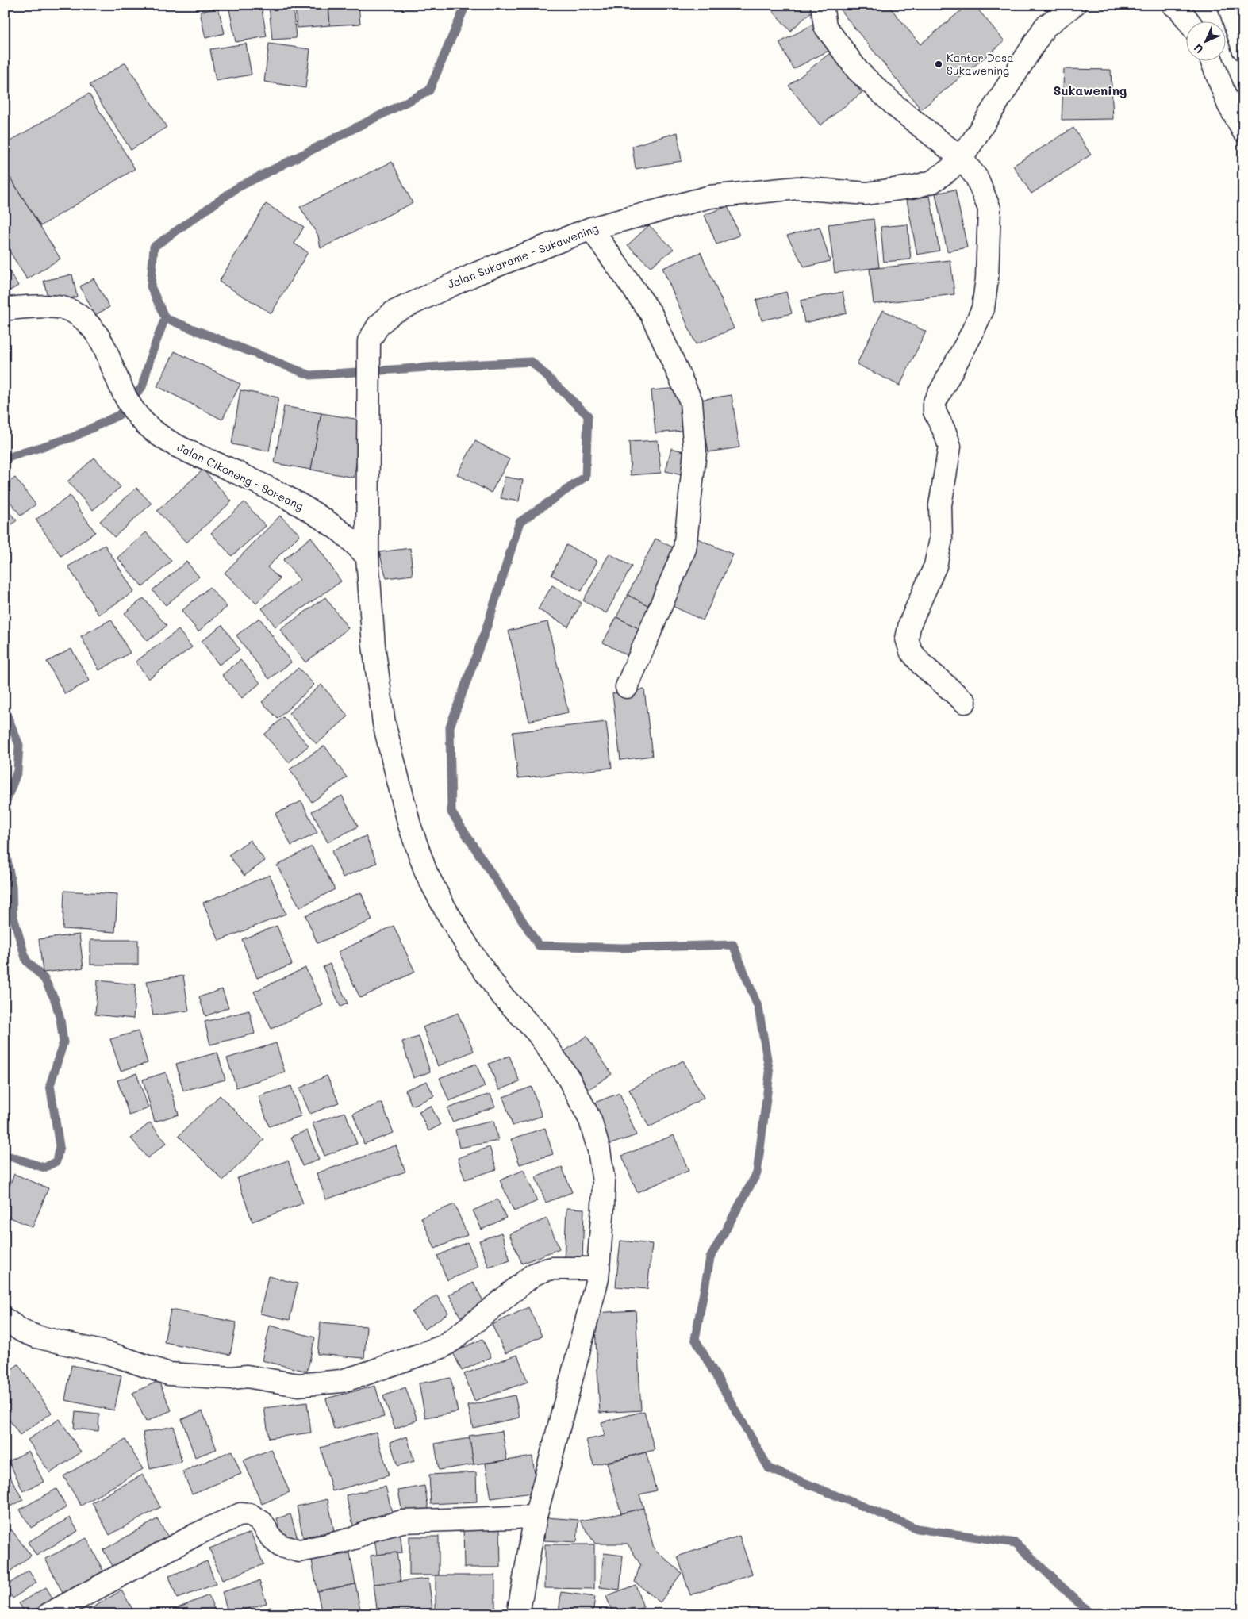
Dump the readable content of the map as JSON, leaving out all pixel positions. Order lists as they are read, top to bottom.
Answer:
{
  "streets": {
    "street": ["Jalan Sukarame - Sukawening", "Jalan Cikoneng - Soreang"]
  },
  "crossings": [
    ["Jalan Sukarame - Sukawening", "Jalan Cikoneng - Soreang"]
  ],
  "districts": ["Sukawening"],
  "places": ["Kantor Desa Sukawening"],
  "north": "bottom left"
}
